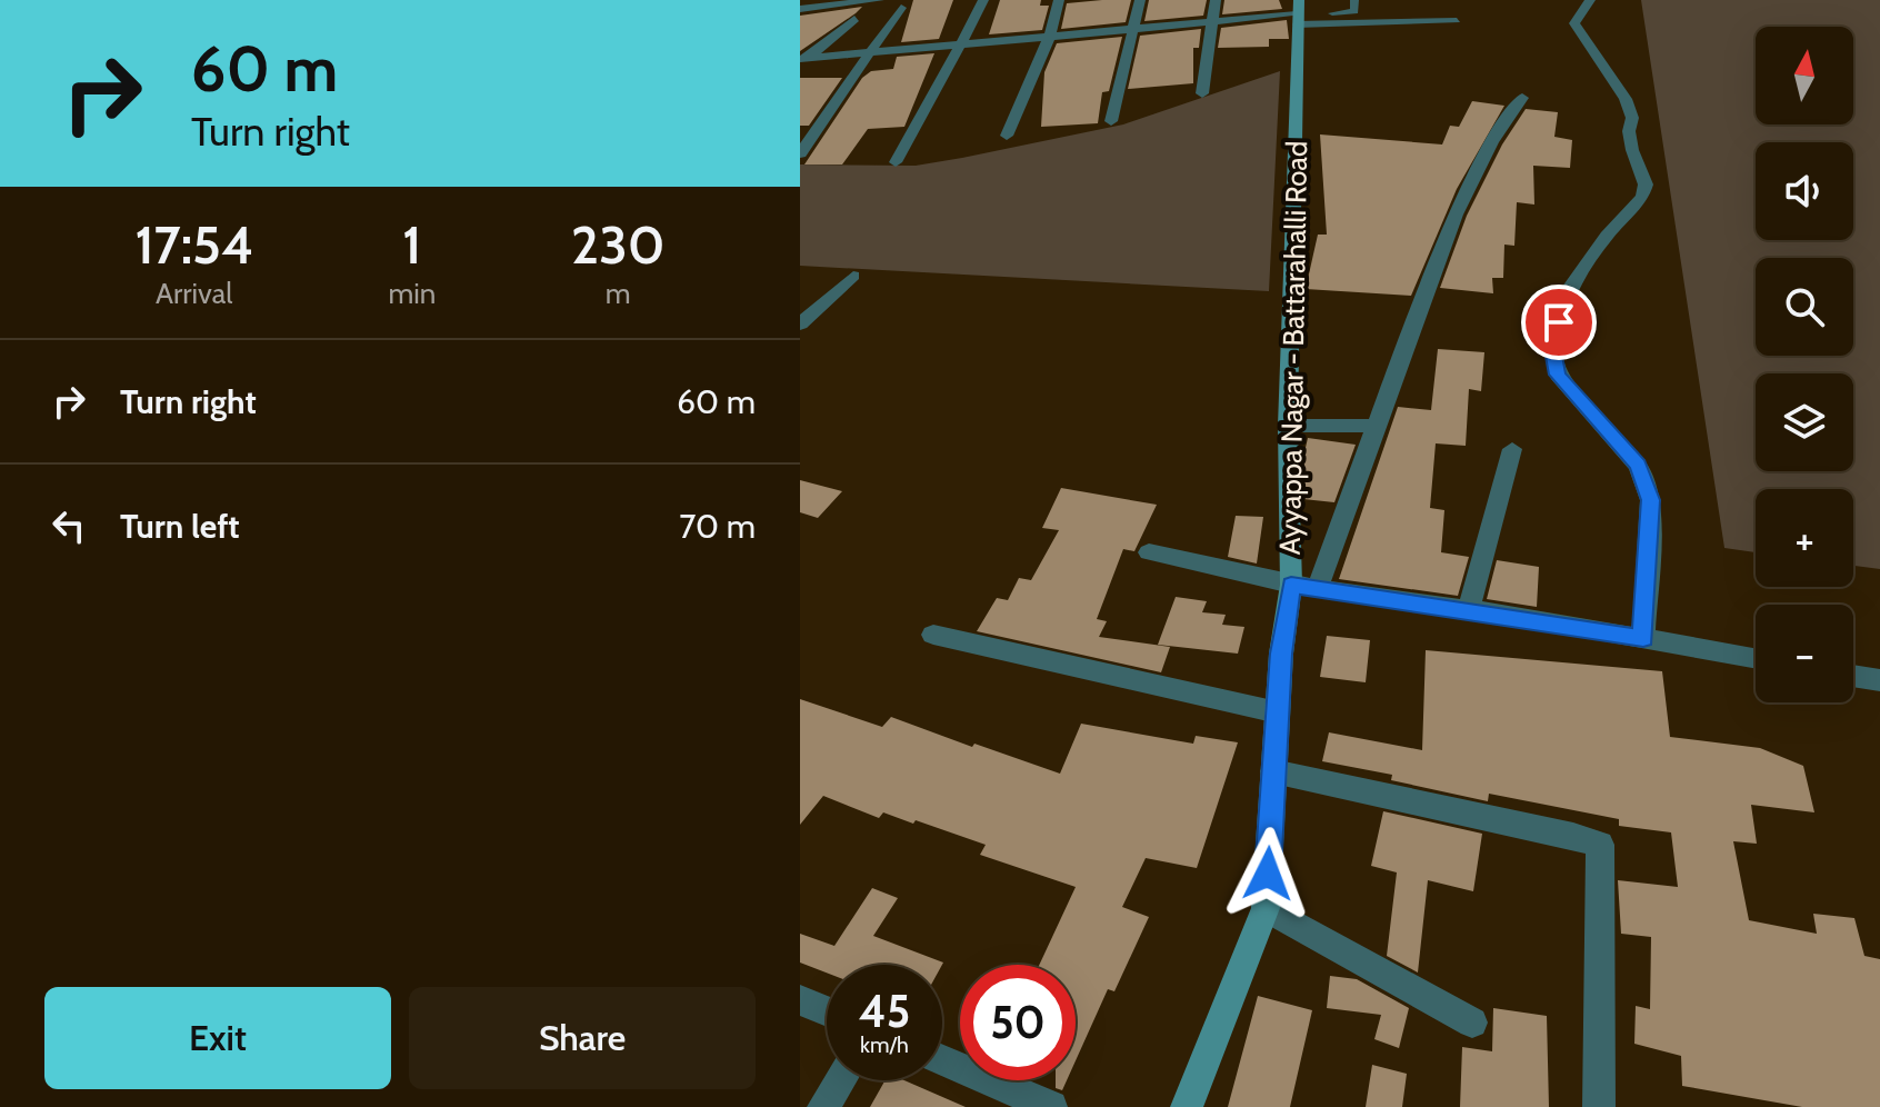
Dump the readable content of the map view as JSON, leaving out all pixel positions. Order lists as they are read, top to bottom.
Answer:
{
  "streets": {
    "main road": ["Ayyappa Nagar - Battarahalli Road"]
  },
  "north": "top",
  "page": {
    "turn": ["60 m", "Turn right"],
    "map_buttons": ["+", "−"],
    "eta": [
      "17:54",
      "Arrival",
      "1",
      "min",
      "230",
      "m"
    ],
    "list": [
      {
        "name": "Turn right",
        "value": "60 m"
      },
      {
        "name": "Turn left",
        "value": "70 m"
      }
    ],
    "speed": "45 km/h",
    "limit": "50",
    "buttons": ["Exit", "Share"]
  }
}
